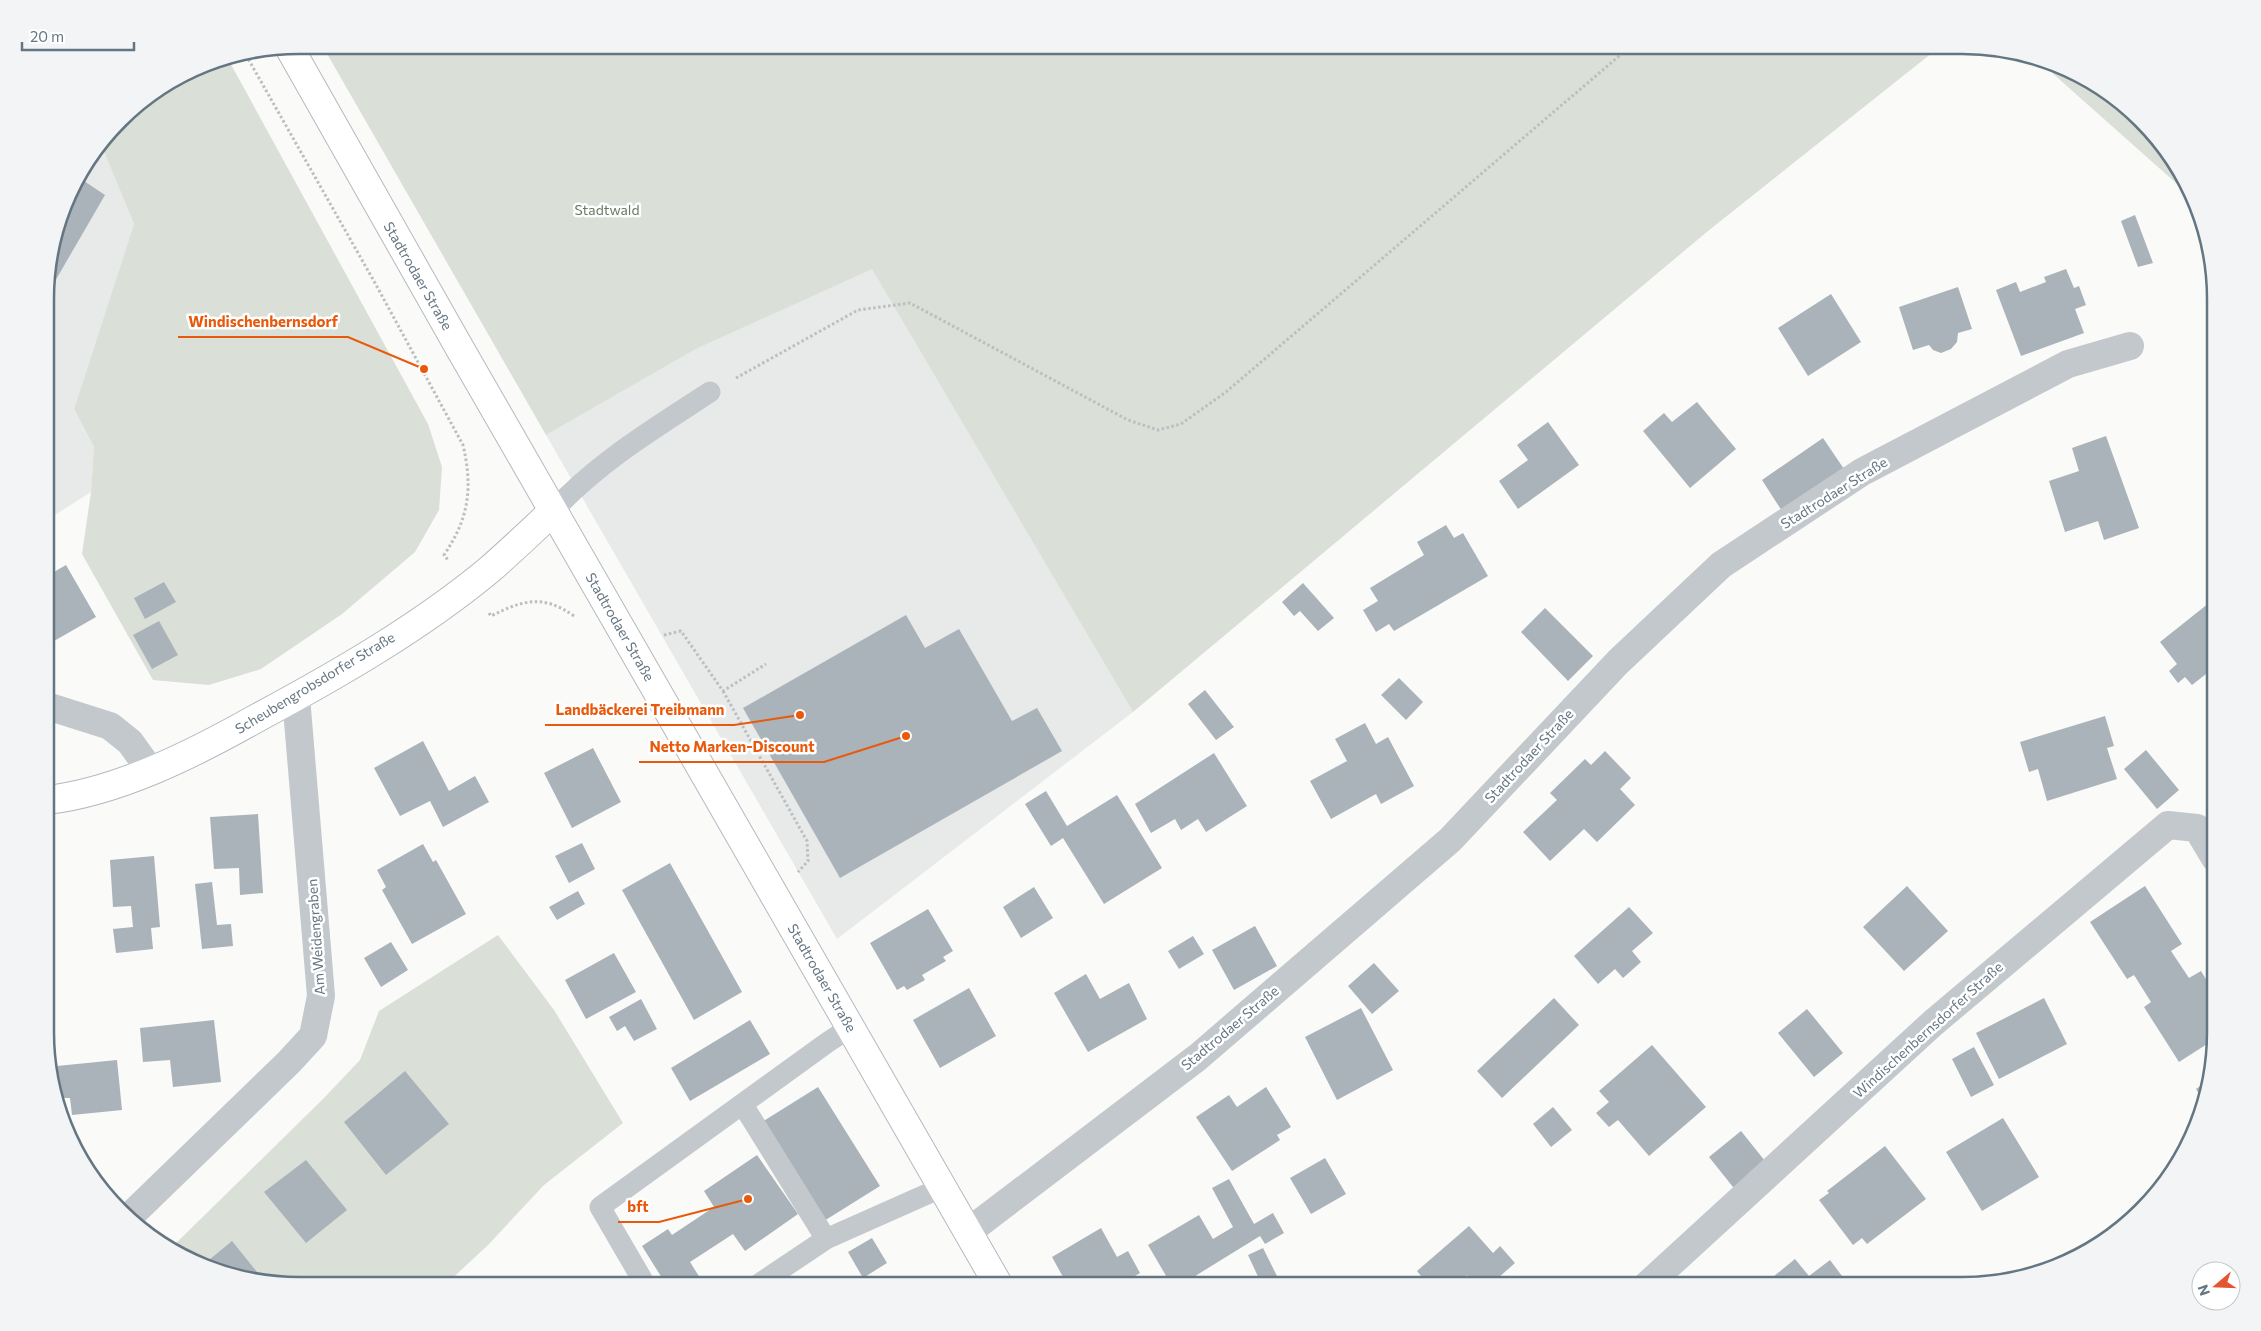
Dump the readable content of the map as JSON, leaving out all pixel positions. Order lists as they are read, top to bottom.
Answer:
{
  "streets": {
    "main road": ["Stadtrodaer Straße", "Scheubengrobsdorfer Straße"],
    "street": ["Am Weidengraben", "Windischenbernsdorfer Straße"]
  },
  "crossings": [
    ["Stadtrodaer Straße", "Scheubengrobsdorfer Straße"],
    ["Scheubengrobsdorfer Straße", "Am Weidengraben"]
  ],
  "parks": ["Stadtwald"],
  "places": [
    "Windischenbernsdorf",
    "Landbäckerei Treibmann",
    "Netto Marken-Discount",
    "bft"
  ],
  "scale_bar": "20 m",
  "north": "left"
}
